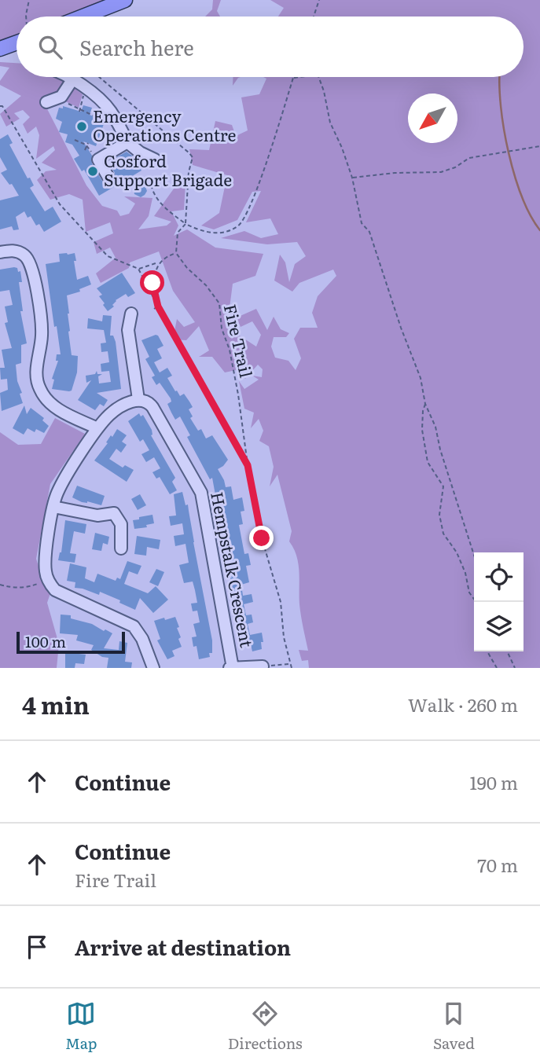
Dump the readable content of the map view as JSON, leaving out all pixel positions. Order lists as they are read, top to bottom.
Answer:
{
  "streets": {
    "street": ["Hempstalk Crescent"],
    "path": ["Fire Trail"]
  },
  "places": ["Emergency Operations Centre", "Gosford Support Brigade"],
  "scale_bar": "100 m",
  "north": "bottom left",
  "page": {
    "search": "Search here",
    "scale": "100 m",
    "heading": ["4 min", "Walk · 260 m"],
    "list": [
      ["Continue", "190 m"],
      ["Continue", "Fire Trail", "70 m"],
      "Arrive at destination"
    ],
    "nav": ["Map", "Directions", "Saved"]
  }
}
